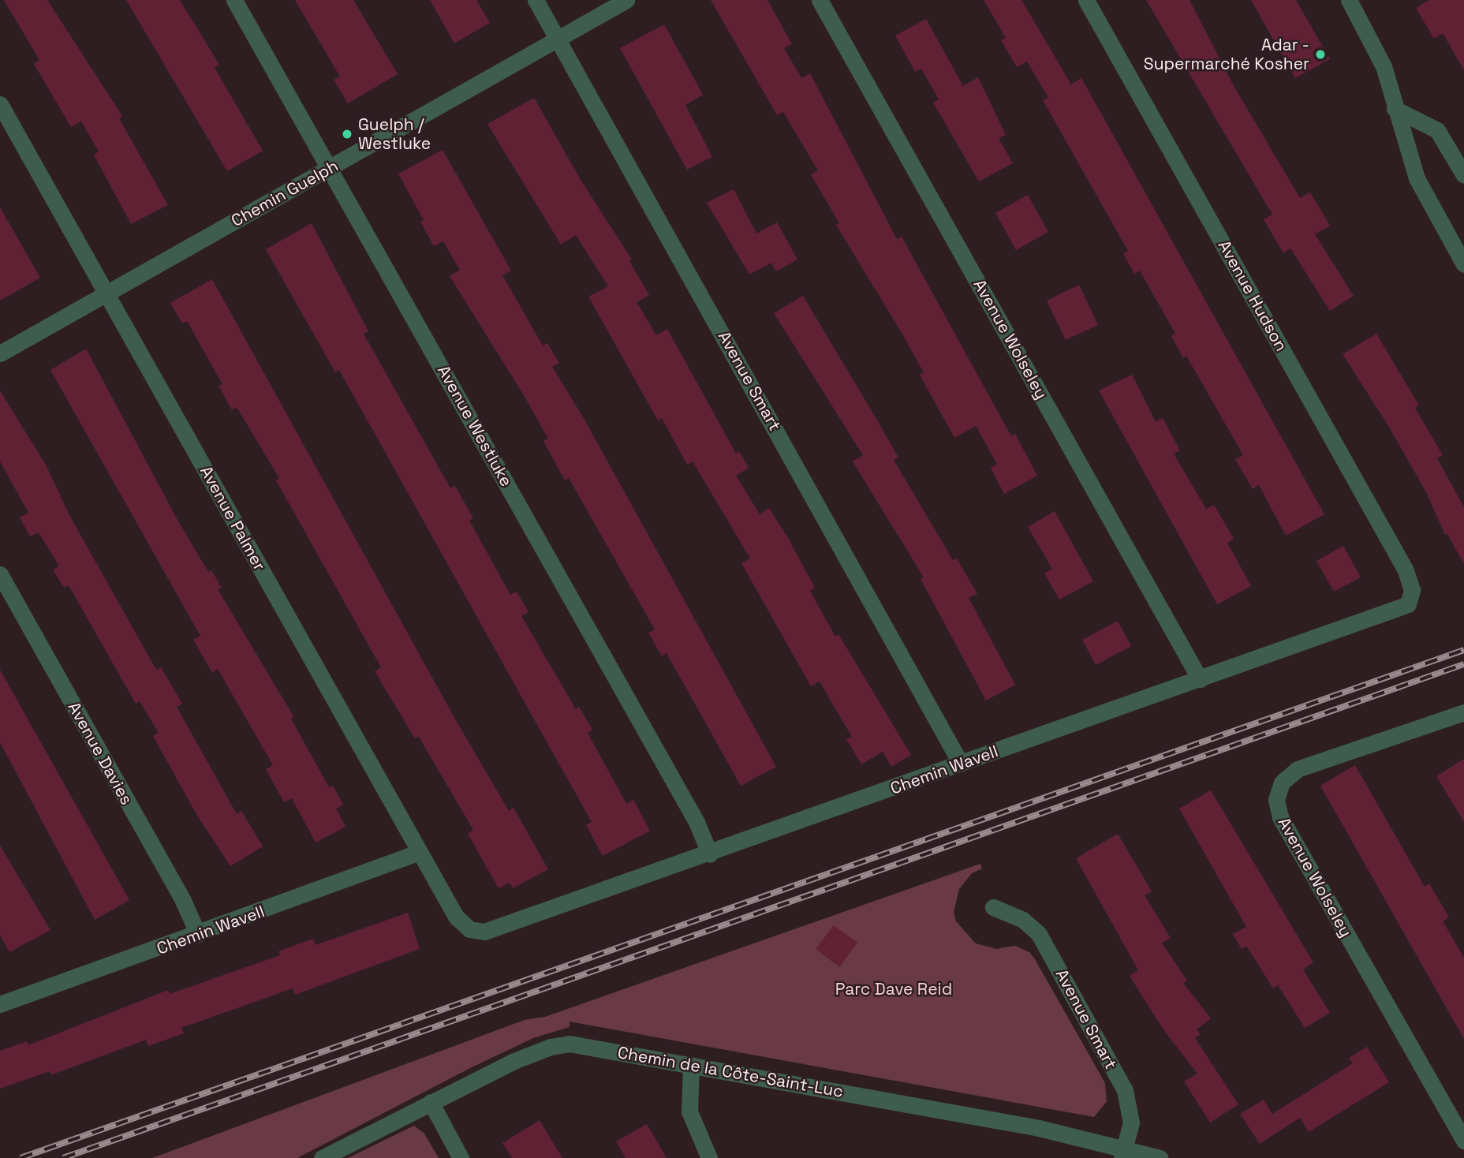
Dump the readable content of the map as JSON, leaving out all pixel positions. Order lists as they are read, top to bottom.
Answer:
{
  "streets": {
    "street": [
      "Chemin Guelph",
      "Avenue Hudson",
      "Avenue Wolseley",
      "Avenue Smart",
      "Avenue Westluke",
      "Avenue Palmer",
      "Avenue Davies",
      "Chemin Wavell",
      "Chemin de la Côte-Saint-Luc"
    ]
  },
  "crossings": [
    ["Chemin Guelph", "Avenue Smart"],
    ["Chemin Guelph", "Avenue Westluke"],
    ["Chemin Guelph", "Avenue Palmer"],
    ["Avenue Hudson", "Chemin Wavell"],
    ["Avenue Wolseley", "Chemin Wavell"],
    ["Avenue Smart", "Chemin Wavell"],
    ["Avenue Smart", "Chemin de la Côte-Saint-Luc"],
    ["Avenue Westluke", "Chemin Wavell"],
    ["Avenue Palmer", "Chemin Wavell"],
    ["Avenue Davies", "Chemin Wavell"]
  ],
  "parks": ["Parc Dave Reid"],
  "places": ["Adar - Supermarché Kosher", "Guelph / Westluke"]
}
